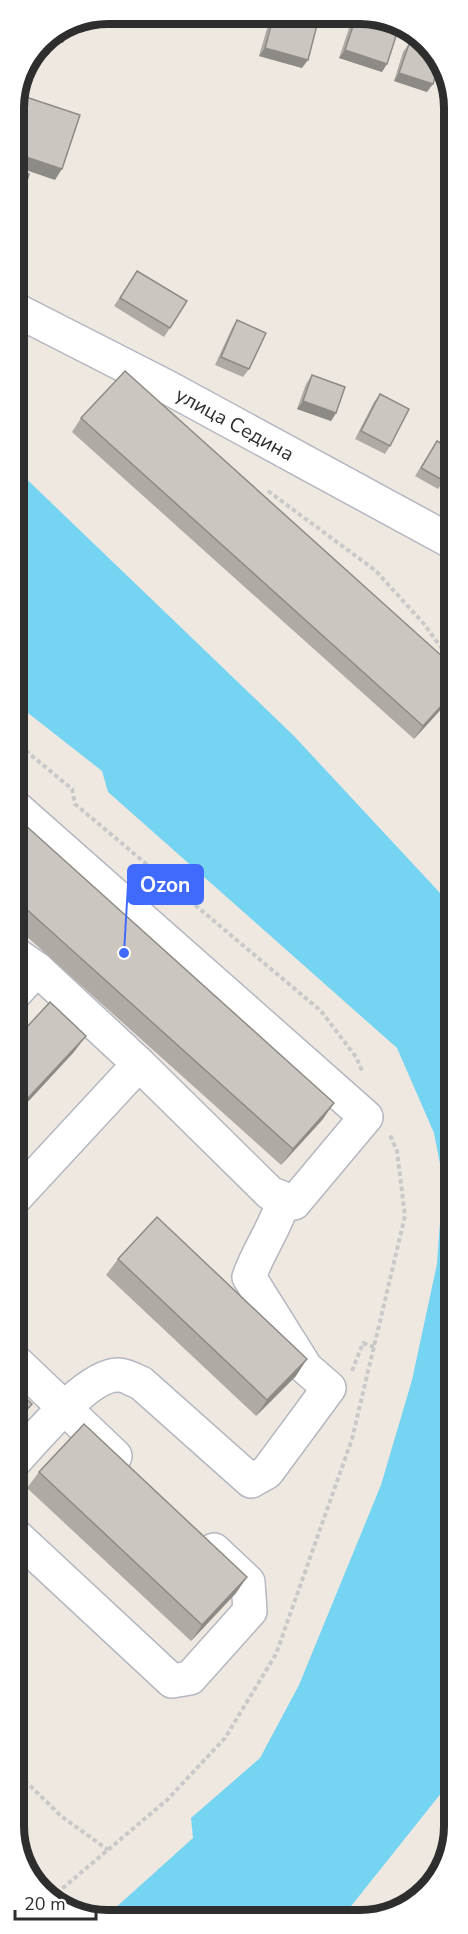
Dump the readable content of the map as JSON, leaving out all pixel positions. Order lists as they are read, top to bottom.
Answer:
{
  "streets": {
    "street": ["улица Седина"]
  },
  "places": ["Ozon"],
  "scale_bar": "20 m"
}
